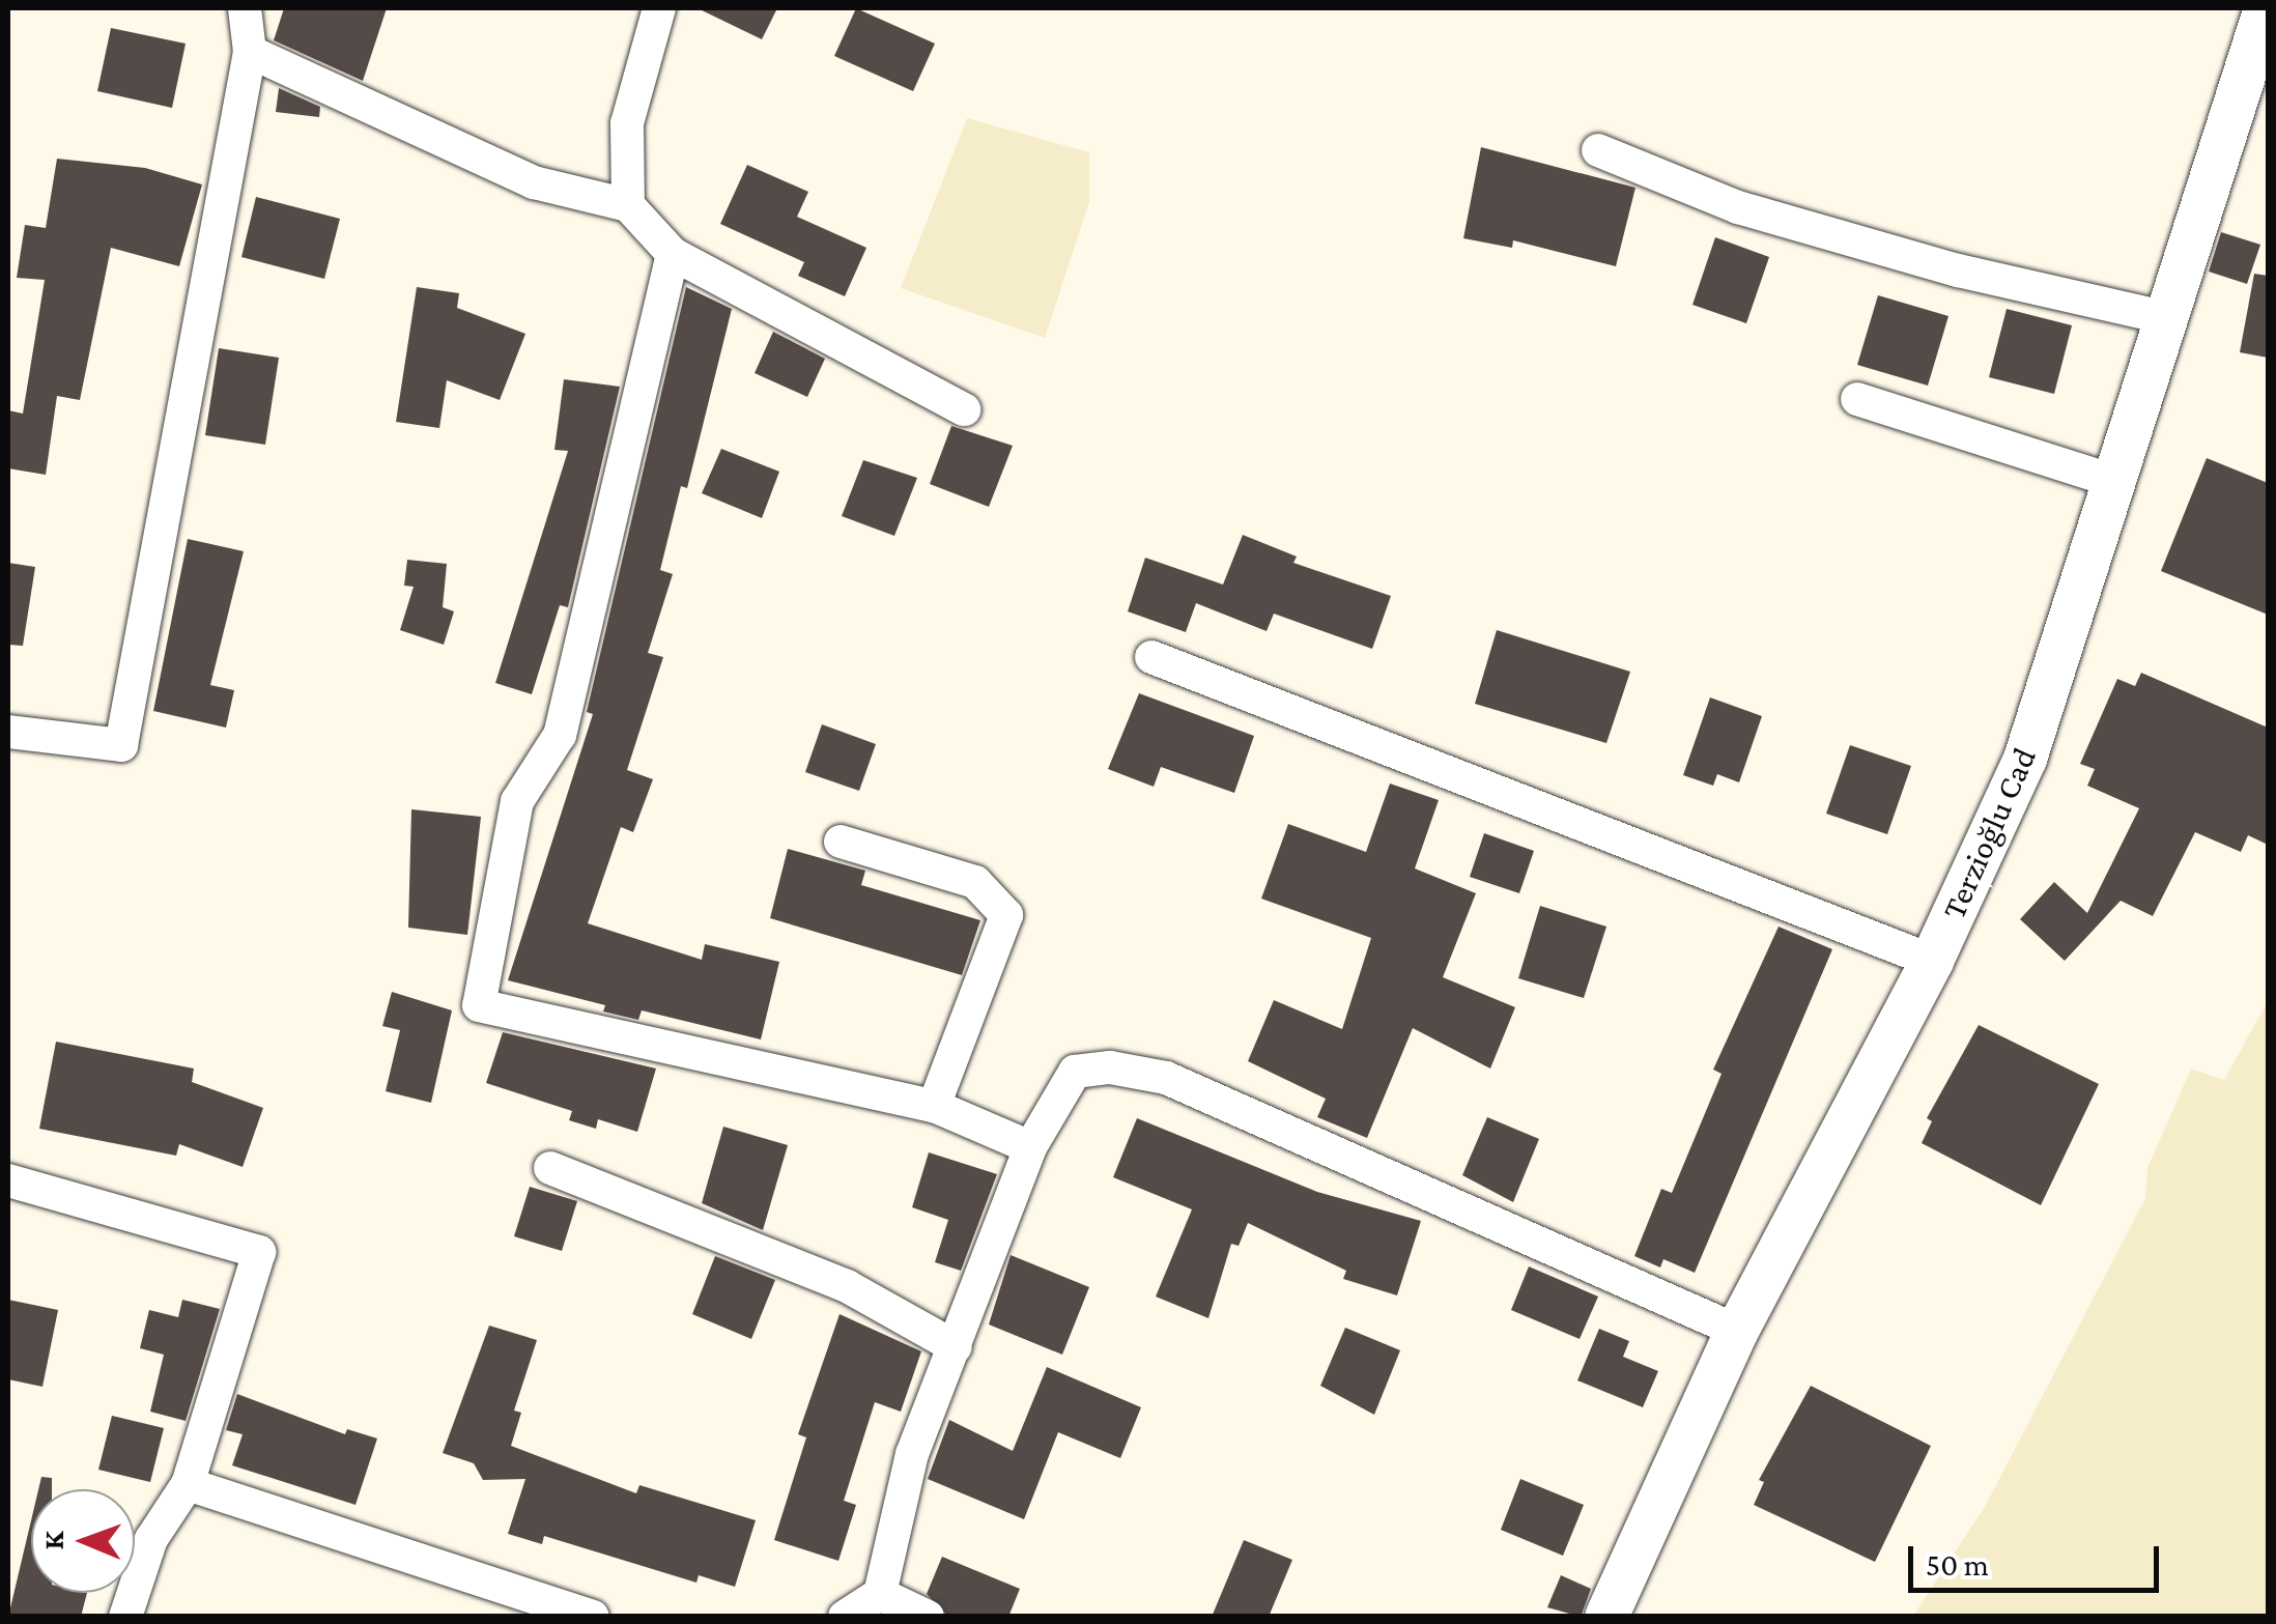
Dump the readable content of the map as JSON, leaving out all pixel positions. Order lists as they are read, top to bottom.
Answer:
{
  "streets": {
    "street": ["Terzioğlu Cad"]
  },
  "scale_bar": "50 m",
  "north": "left"
}
